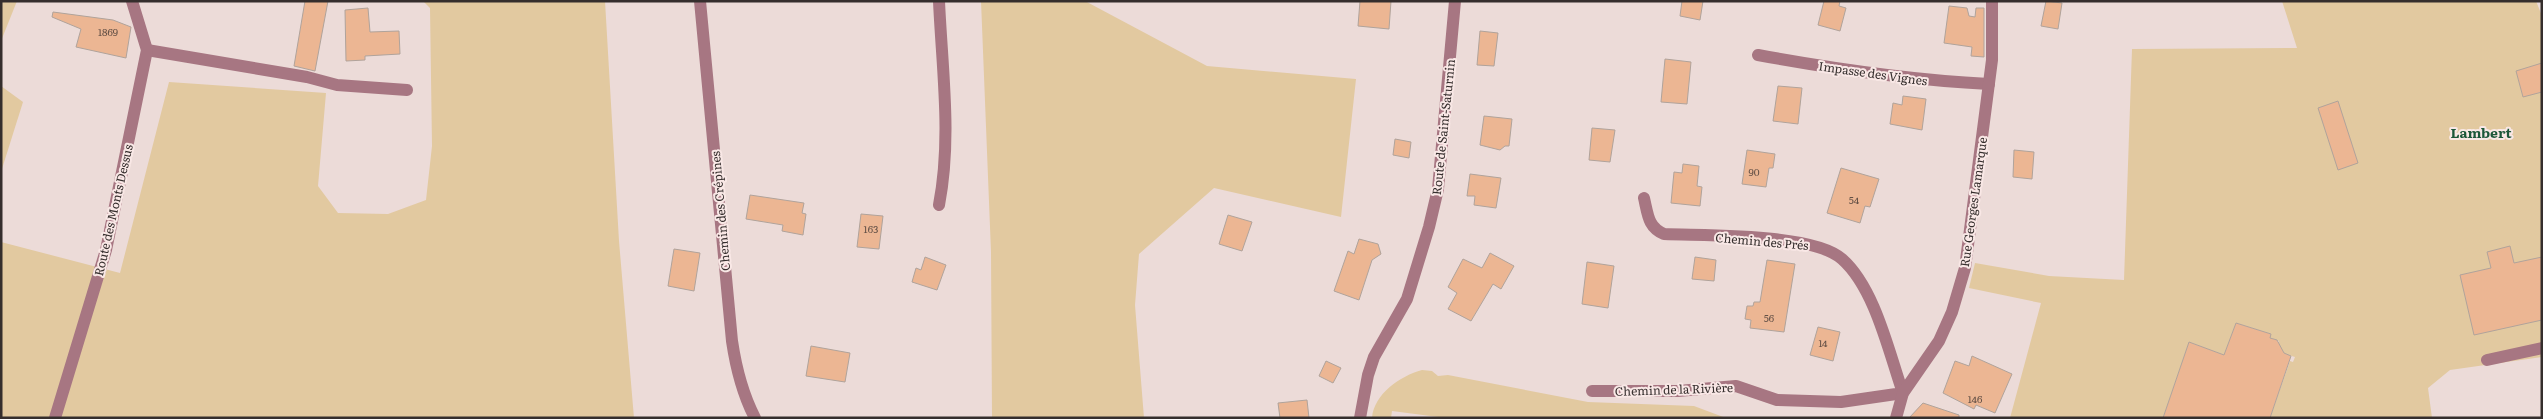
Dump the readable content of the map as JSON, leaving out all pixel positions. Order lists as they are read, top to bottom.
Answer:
{
  "streets": {
    "street": [
      "Impasse des Vignes",
      "Route de Saint-Saturnin",
      "Rue Georges Lamarque",
      "Route des Monts Dessus",
      "Chemin des Crépines",
      "Chemin des Prés",
      "Chemin de la Rivière"
    ]
  },
  "crossings": [
    ["Impasse des Vignes", "Rue Georges Lamarque"],
    ["Rue Georges Lamarque", "Chemin des Prés"],
    ["Rue Georges Lamarque", "Chemin de la Rivière"],
    ["Chemin des Prés", "Chemin de la Rivière"]
  ],
  "districts": ["Lambert"],
  "house_numbers": [
    "1869",
    "90",
    "54",
    "163",
    "56",
    "14",
    "146"
  ]
}
